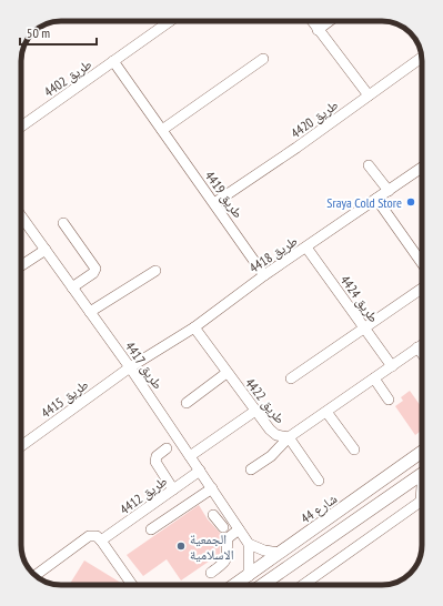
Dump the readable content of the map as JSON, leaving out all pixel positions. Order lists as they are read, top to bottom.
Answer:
{
  "streets": {
    "main road": ["شارع 44"],
    "street": [
      "طريق 4402",
      "طريق 4420",
      "طريق 4419",
      "طريق 4418",
      "طريق 4424",
      "طريق 4417",
      "طريق 4415",
      "طريق 4422",
      "طريق 4412"
    ]
  },
  "crossings": [
    ["طريق 4402", "طريق 4419"],
    ["طريق 4420", "طريق 4419"],
    ["طريق 4419", "طريق 4418"],
    ["طريق 4418", "طريق 4424"],
    ["طريق 4418", "طريق 4417"],
    ["طريق 4418", "طريق 4415"],
    ["طريق 4418", "طريق 4422"],
    ["طريق 4424", "طريق 4422"],
    ["طريق 4417", "طريق 4415"],
    ["طريق 4417", "طريق 4412"]
  ],
  "places": ["Sraya Cold Store", "الجمعية الاسلامية"],
  "scale_bar": "50 m"
}
